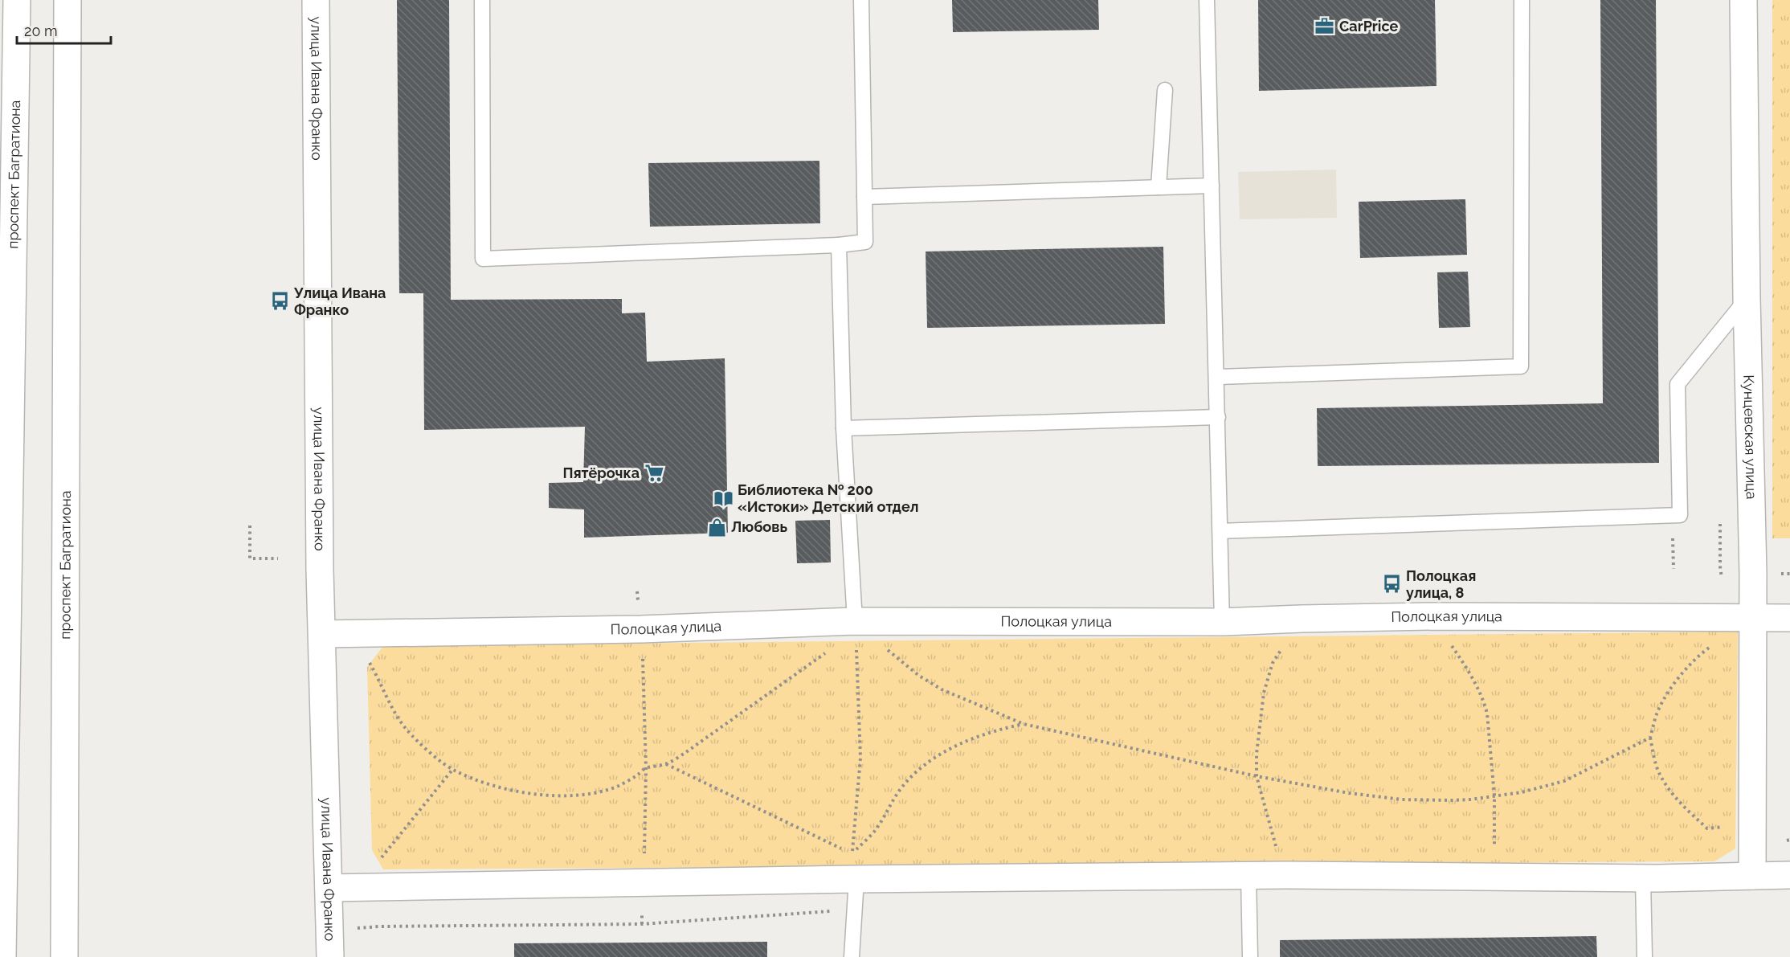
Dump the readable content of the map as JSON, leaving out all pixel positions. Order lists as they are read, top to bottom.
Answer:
{
  "streets": {
    "street": [
      "улица Ивана Франко",
      "проспект Багратиона",
      "Кунцевская улица",
      "Полоцкая улица"
    ]
  },
  "crossings": [
    ["улица Ивана Франко", "Полоцкая улица"],
    ["Кунцевская улица", "Полоцкая улица"]
  ],
  "places": {
    "office": ["CarPrice"],
    "bus stop": ["Улица Ивана Франко", "Полоцкая улица, 8"],
    "supermarket": ["Пятёрочка"],
    "library": ["Библиотека № 200 «Истоки» Детский отдел"],
    "shop": ["Любовь"]
  },
  "scale_bar": "20 m"
}
